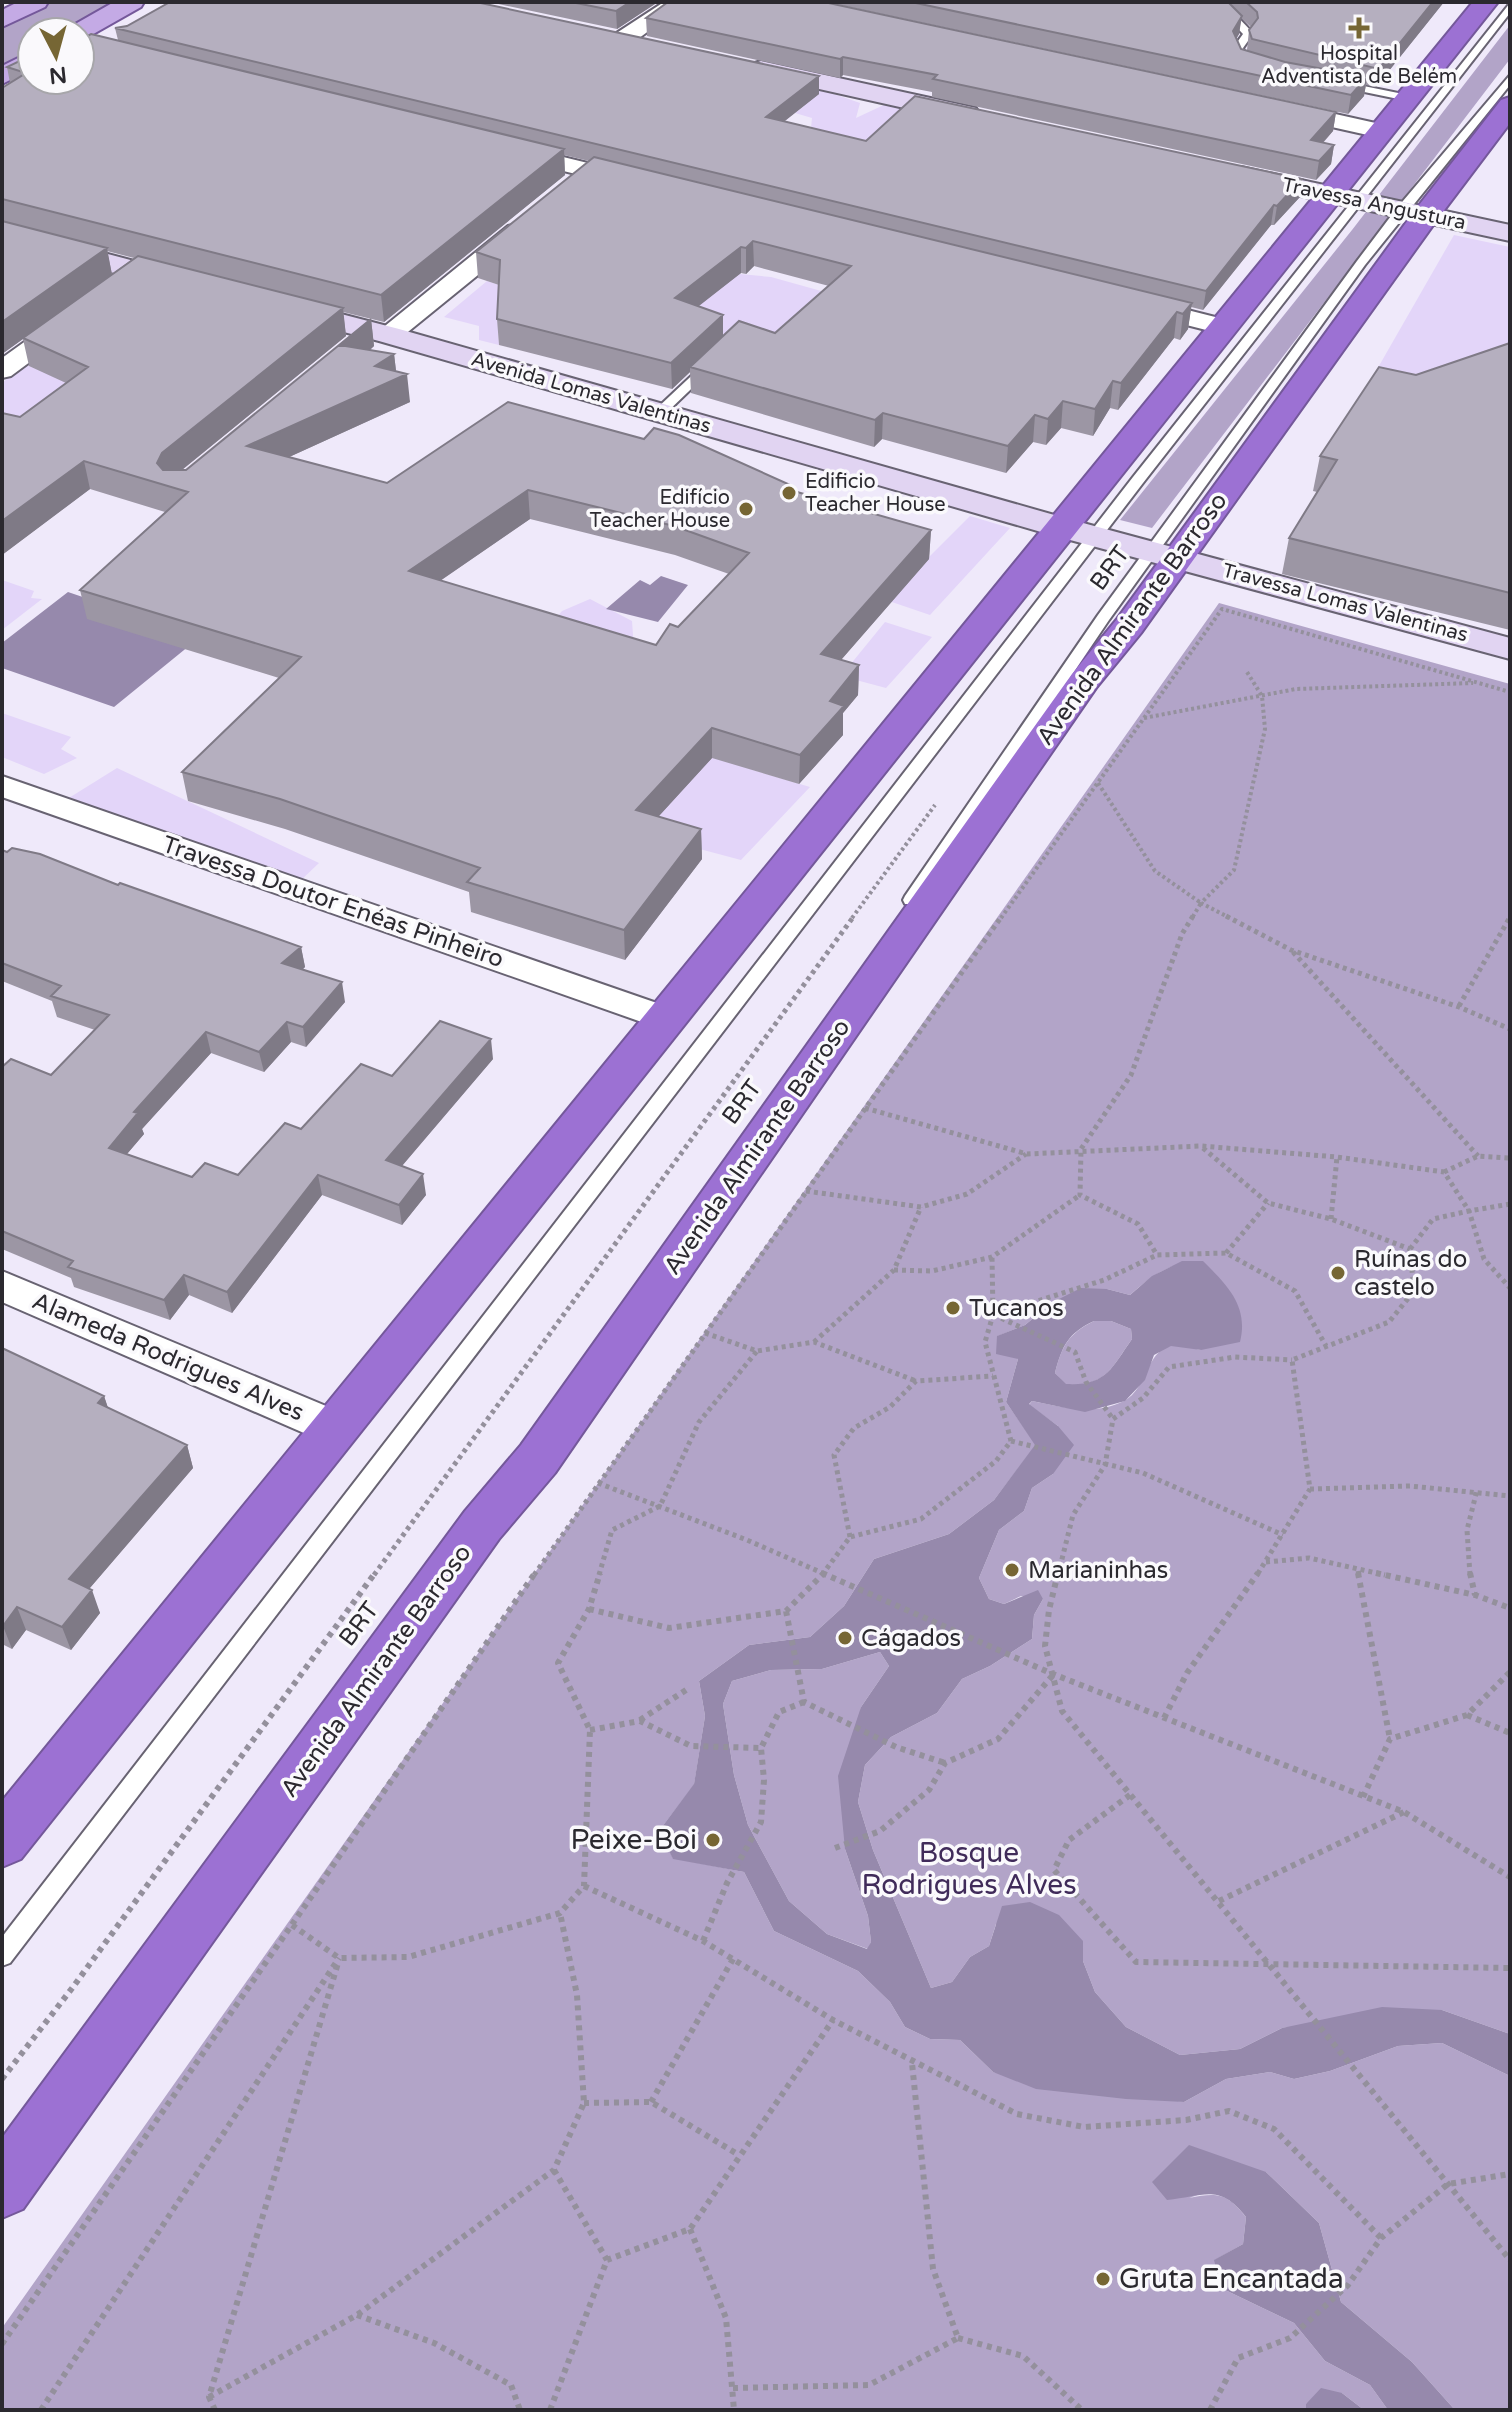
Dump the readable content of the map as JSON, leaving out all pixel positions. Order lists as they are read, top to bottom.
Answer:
{
  "streets": {
    "highway": ["Avenida Almirante Barroso"],
    "street": [
      "Travessa Angustura",
      "Avenida Lomas Valentinas",
      "Travessa Lomas Valentinas",
      "Travessa Doutor Enéas Pinheiro",
      "Alameda Rodrigues Alves"
    ],
    "lane": ["BRT"]
  },
  "crossings": [
    ["Travessa Angustura", "BRT"],
    ["Travessa Angustura", "Avenida Almirante Barroso"],
    ["Avenida Lomas Valentinas", "BRT"],
    ["Avenida Lomas Valentinas", "Travessa Lomas Valentinas"],
    ["Avenida Lomas Valentinas", "Avenida Almirante Barroso"],
    ["BRT", "Travessa Lomas Valentinas"],
    ["BRT", "Avenida Almirante Barroso"],
    ["Travessa Lomas Valentinas", "Avenida Almirante Barroso"]
  ],
  "parks": ["Bosque Rodrigues Alves"],
  "places": {
    "health": ["Hospital Adventista de Belém"],
    "other": [
      "Edificio Teacher House",
      "Edifício Teacher House",
      "Ruínas do castelo",
      "Tucanos",
      "Marianinhas",
      "Cágados",
      "Peixe-Boi",
      "Gruta Encantada"
    ]
  },
  "north": "bottom"
}
